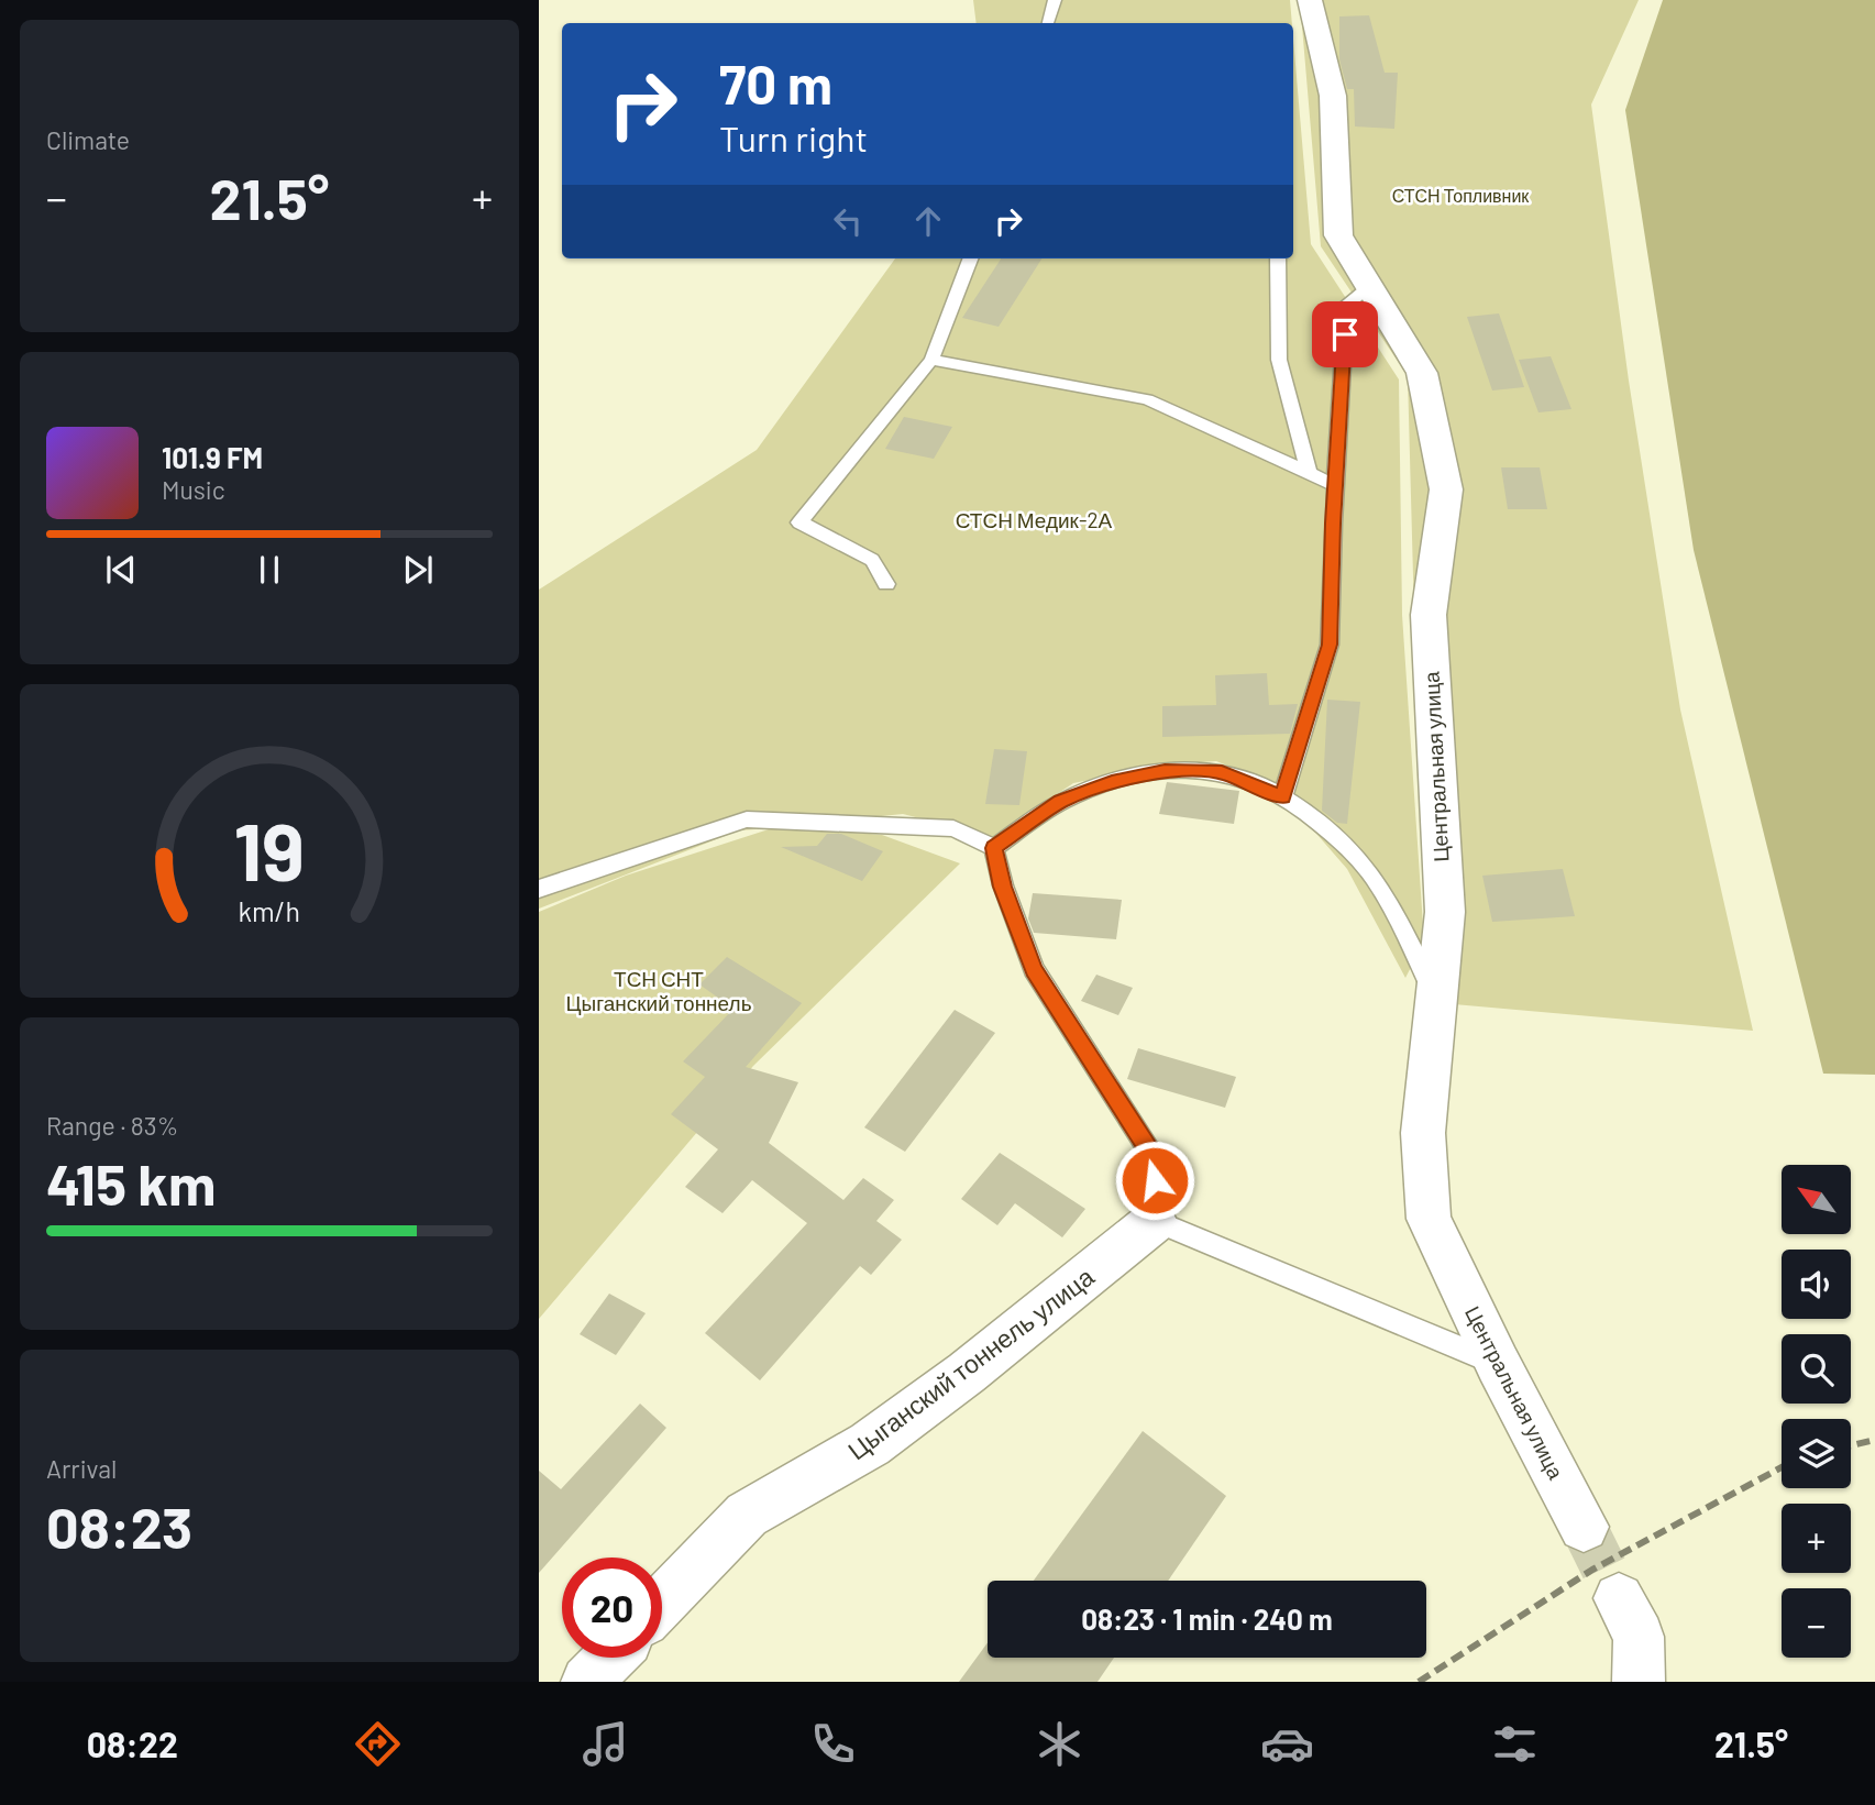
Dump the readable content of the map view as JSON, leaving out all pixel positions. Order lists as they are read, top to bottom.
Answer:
{
  "streets": {
    "street": ["Центральная улица", "Цыганский тоннель улица"]
  },
  "parks": ["СТСН Топливник", "СТСН Медик-2А", "ТСН СНТ Цыганский тоннель"],
  "north": "top left",
  "page": {
    "tile": [
      "Climate",
      ["Range · 83%", "415 km"],
      ["Arrival", "08:23"]
    ],
    "turn": ["70 m", "Turn right"],
    "heat": ["−", "21.5°", "+"],
    "song": ["101.9 FM", "Music"],
    "map_buttons": ["+", "−"],
    "limit": "20",
    "trip": "08:23 · 1 min · 240 m",
    "tabs": ["08:22", "21.5°"],
    "gauge": ["19", "km/h"]
  }
}
